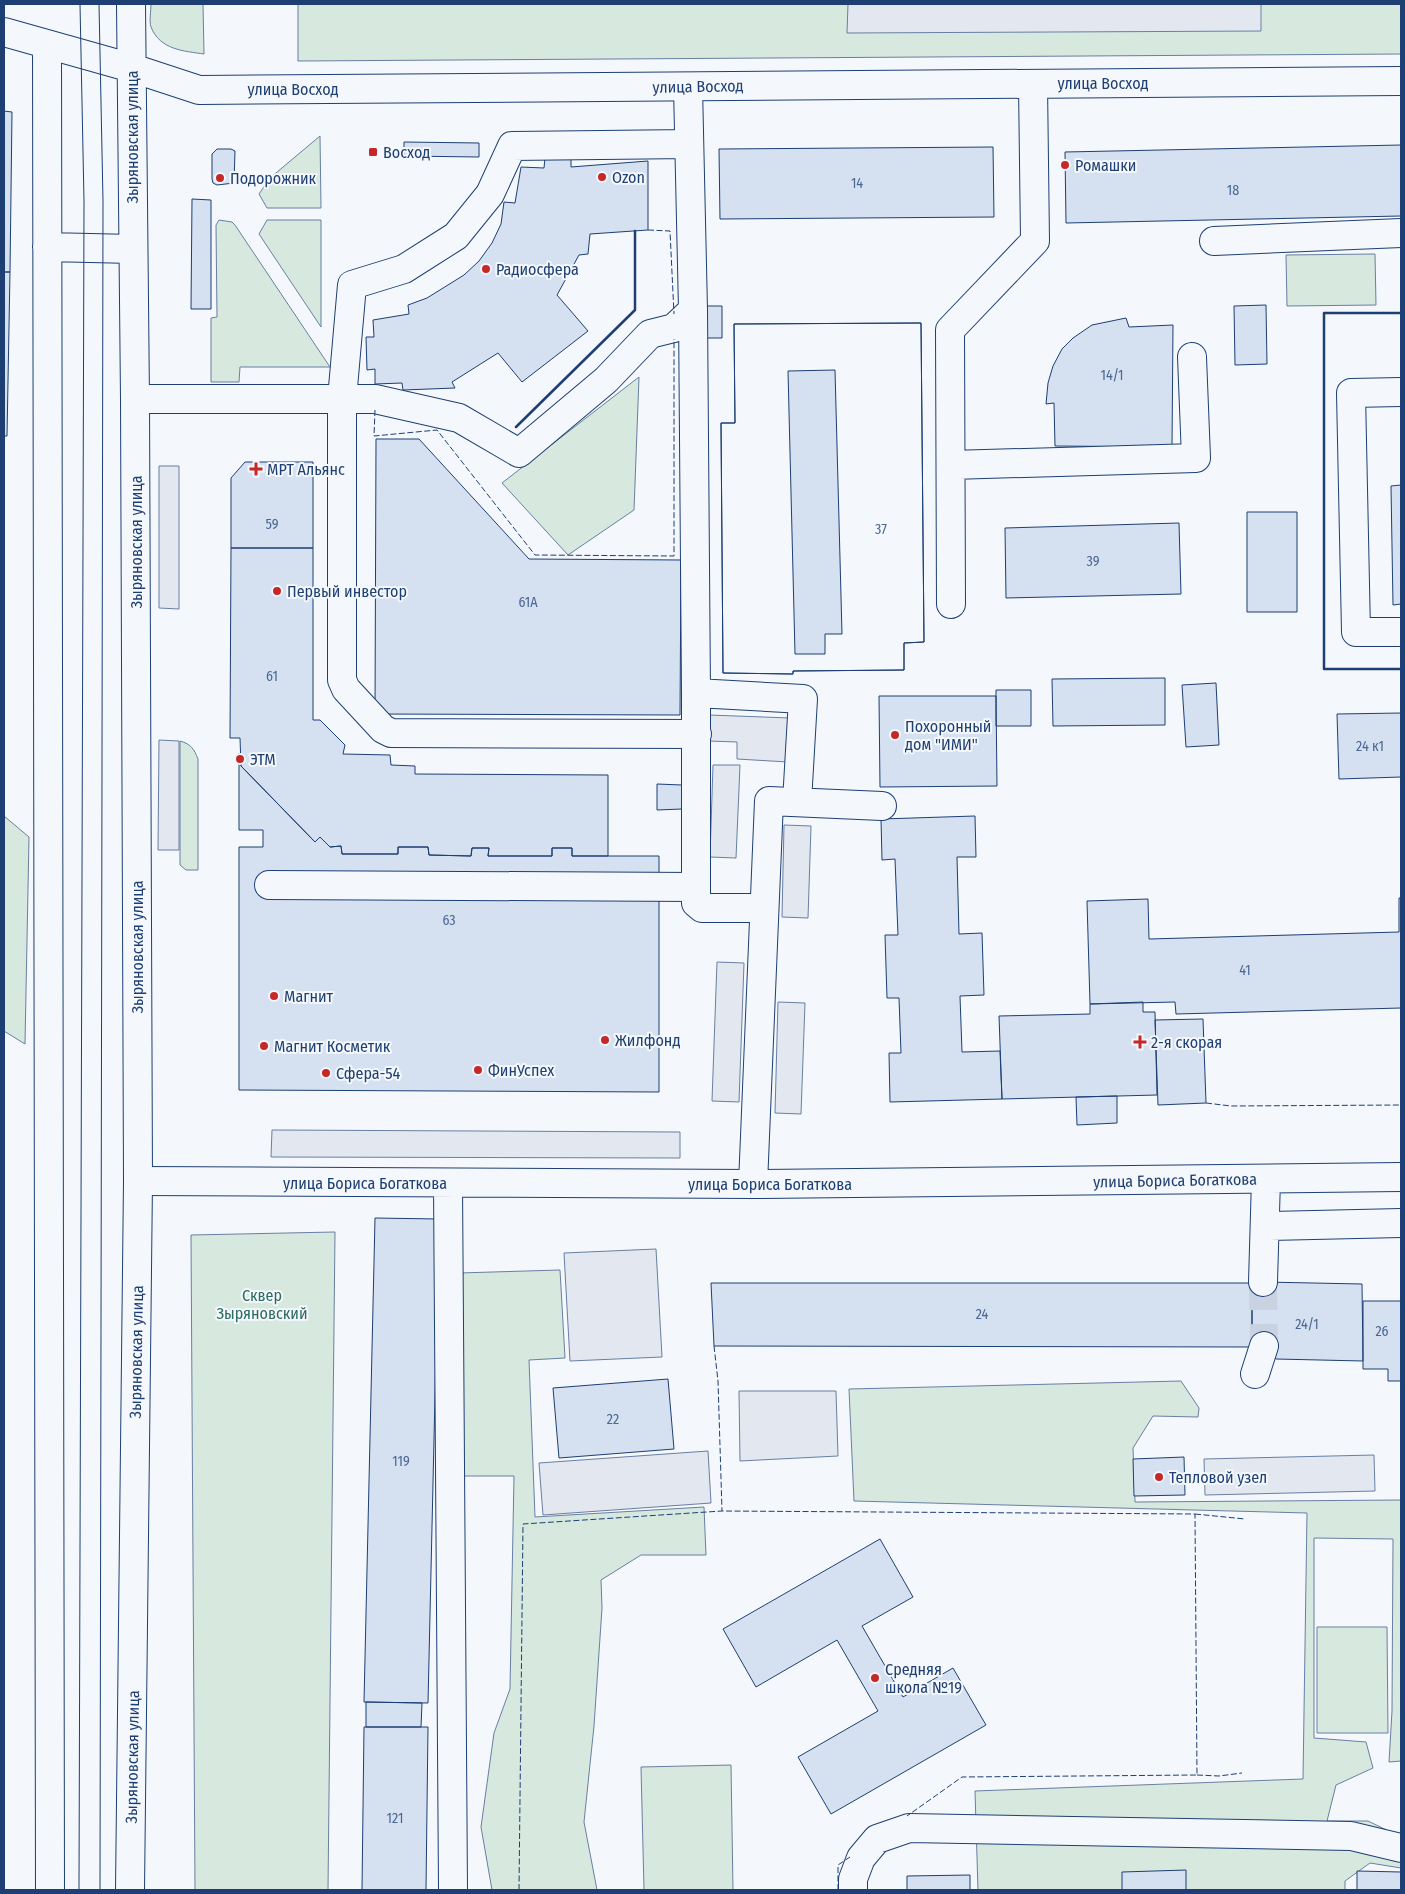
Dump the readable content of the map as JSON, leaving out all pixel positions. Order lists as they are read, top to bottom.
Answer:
{
  "streets": {
    "main road": ["улица Восход", "Зыряновская улица", "улица Бориса Богаткова"]
  },
  "crossings": [
    ["улица Восход", "Зыряновская улица"],
    ["Зыряновская улица", "улица Бориса Богаткова"]
  ],
  "parks": ["Cквер Зыряновский"],
  "places": {
    "transit": ["Восход"],
    "other": [
      "Ромашки",
      "Ozon",
      "Подорожник",
      "Радиосфера",
      "Первый инвестор",
      "Похоронный дом \"ИМИ\"",
      "ЭТМ",
      "Магнит",
      "Жилфонд",
      "Магнит Косметик",
      "ФинУспех",
      "Сфера-54",
      "Тепловой узел",
      "Средняя школа №19"
    ],
    "health": ["МРТ Альянс", "2-я скорая"]
  },
  "house_numbers": [
    "14",
    "18",
    "14/1",
    "59",
    "37",
    "39",
    "61А",
    "61",
    "24 к1",
    "63",
    "41",
    "24",
    "24/1",
    "26",
    "22",
    "119",
    "121"
  ]
}
